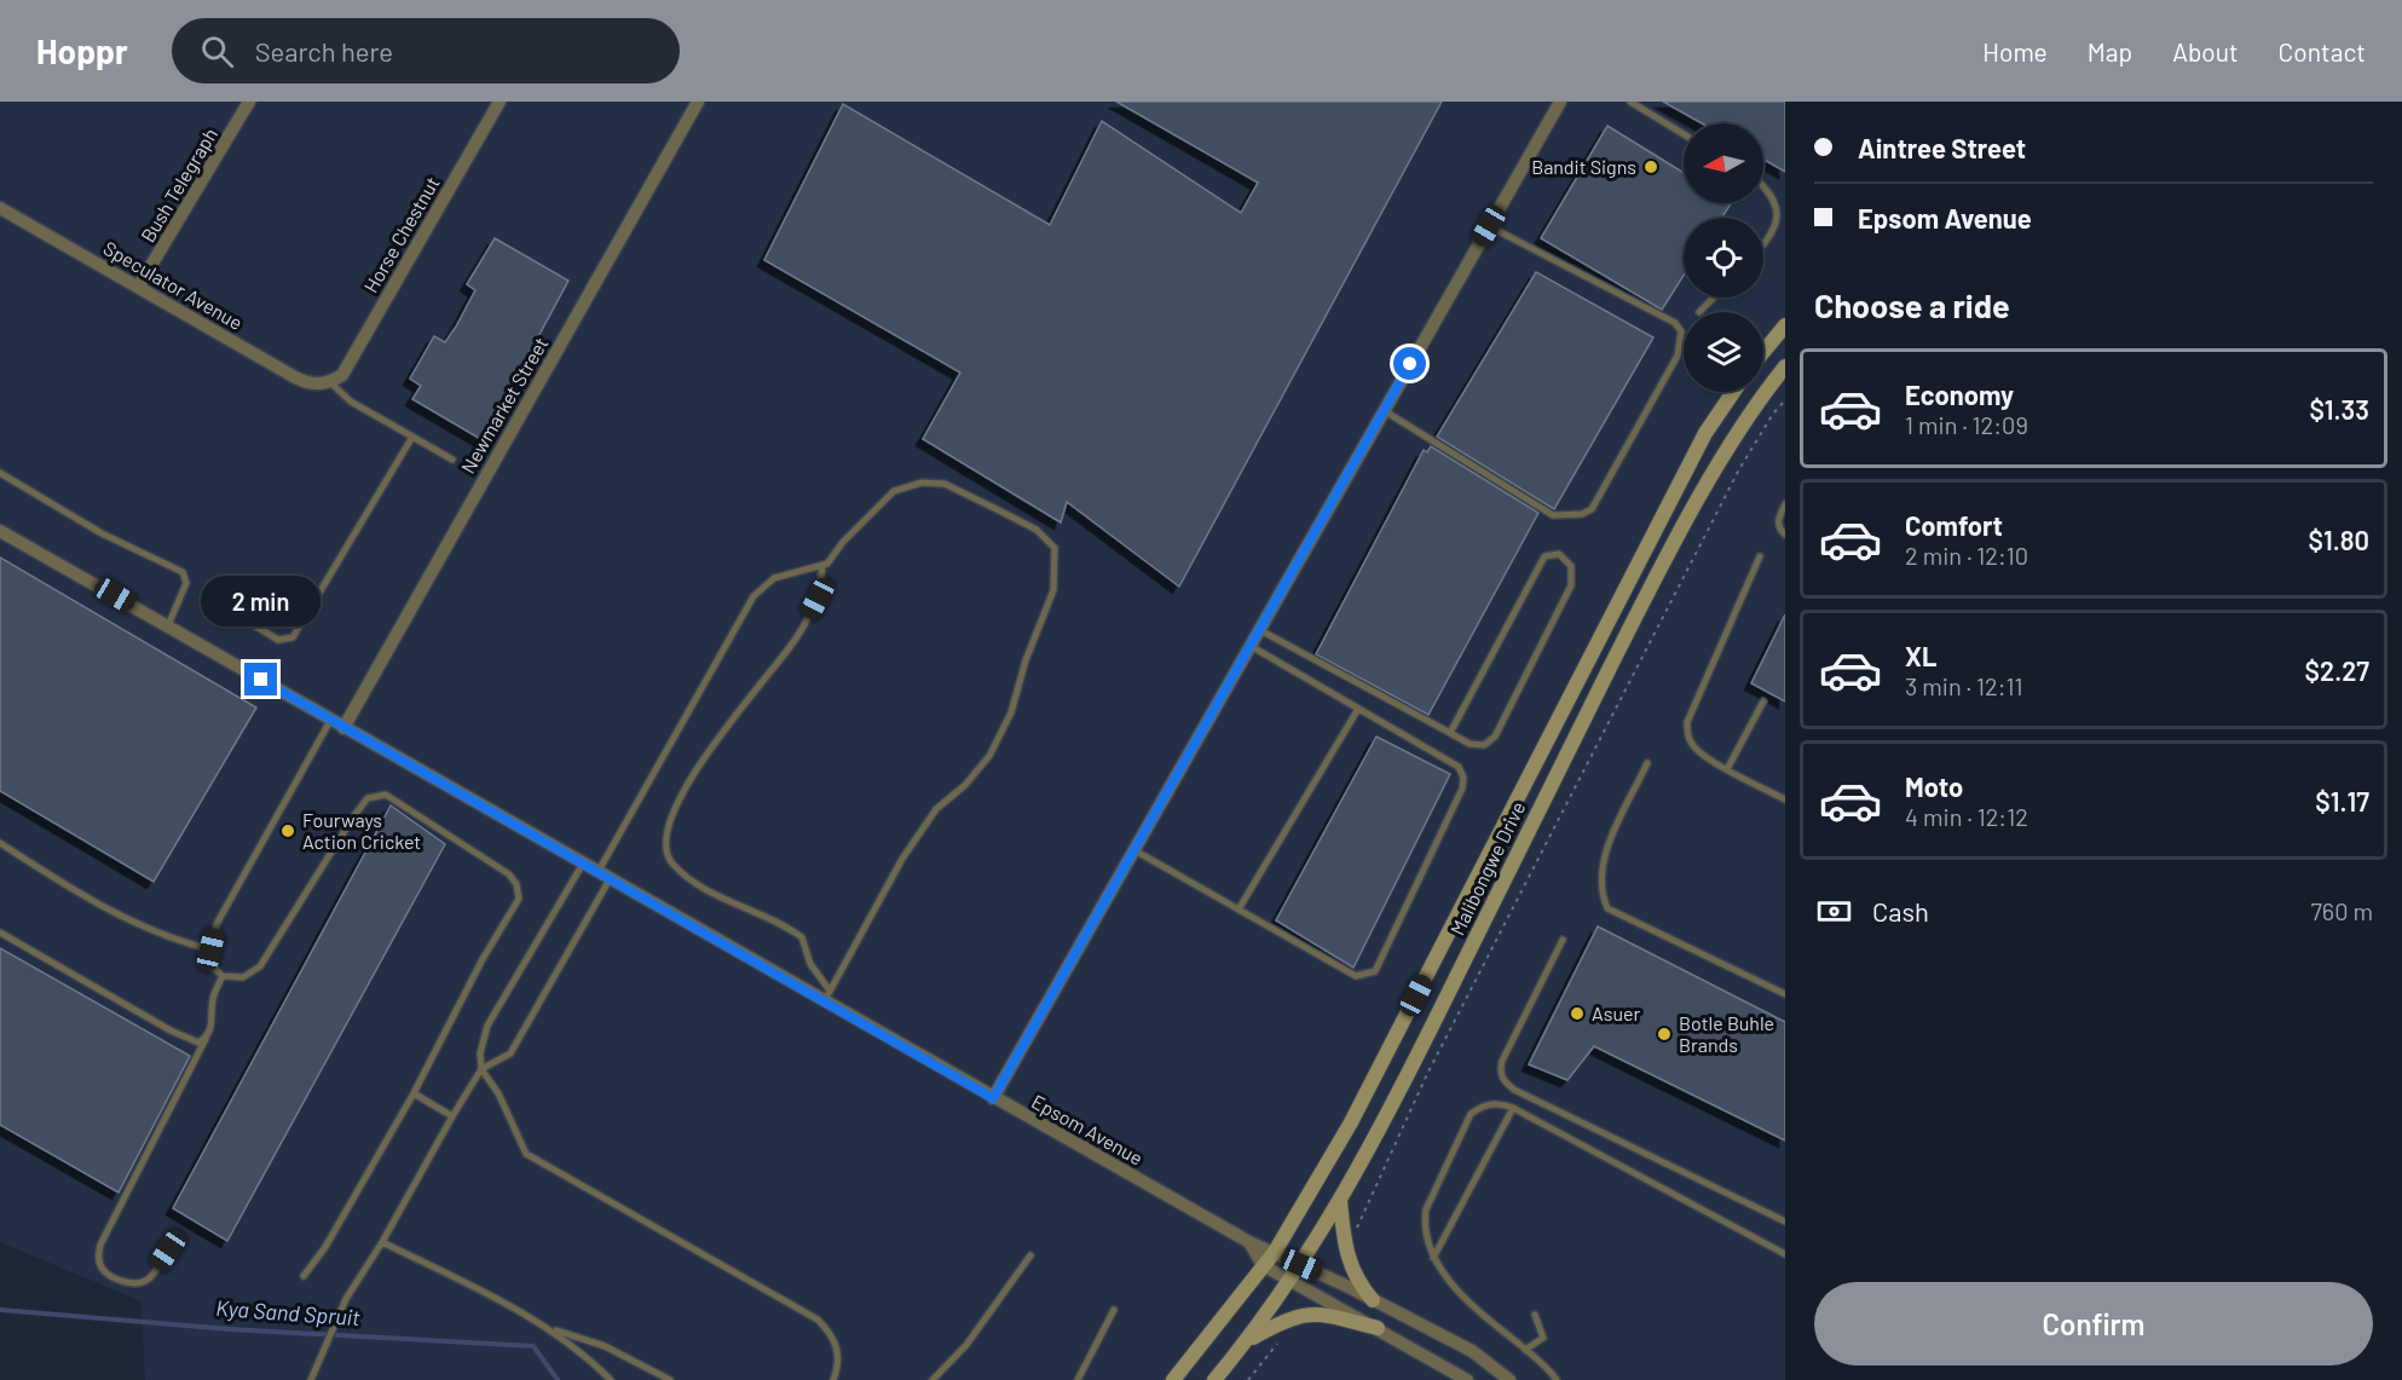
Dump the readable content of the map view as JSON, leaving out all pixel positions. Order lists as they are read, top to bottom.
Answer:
{
  "streets": {
    "main road": ["Malibongwe Drive"],
    "street": [
      "Bush Telegraph",
      "Horse Chestnut",
      "Speculator Avenue",
      "Newmarket Street",
      "Epsom Avenue"
    ]
  },
  "crossings": [
    ["Bush Telegraph", "Speculator Avenue"],
    ["Horse Chestnut", "Speculator Avenue"],
    ["Newmarket Street", "Epsom Avenue"],
    ["Malibongwe Drive", "Epsom Avenue"]
  ],
  "water": ["Kya Sand Spruit"],
  "places": [
    "Bandit Signs",
    "Fourways Action Cricket",
    "Asuer",
    "Botle Buhle Brands"
  ],
  "north": "left",
  "page": {
    "header": "Hoppr",
    "search": "Search here",
    "nav": [
      "Home",
      "Map",
      "About",
      "Contact"
    ],
    "banner": ["Aintree Street", "Epsom Avenue"],
    "heading": "Choose a ride",
    "list": [
      {
        "name": "Economy",
        "note": "1 min · 12:09",
        "value": "$1.33"
      },
      {
        "name": "Comfort",
        "note": "2 min · 12:10",
        "value": "$1.80"
      },
      {
        "name": "XL",
        "note": "3 min · 12:11",
        "value": "$2.27"
      },
      {
        "name": "Moto",
        "note": "4 min · 12:12",
        "value": "$1.17"
      }
    ],
    "bubble": "2 min",
    "pay": ["Cash", "760 m"],
    "buttons": "Confirm"
  }
}
